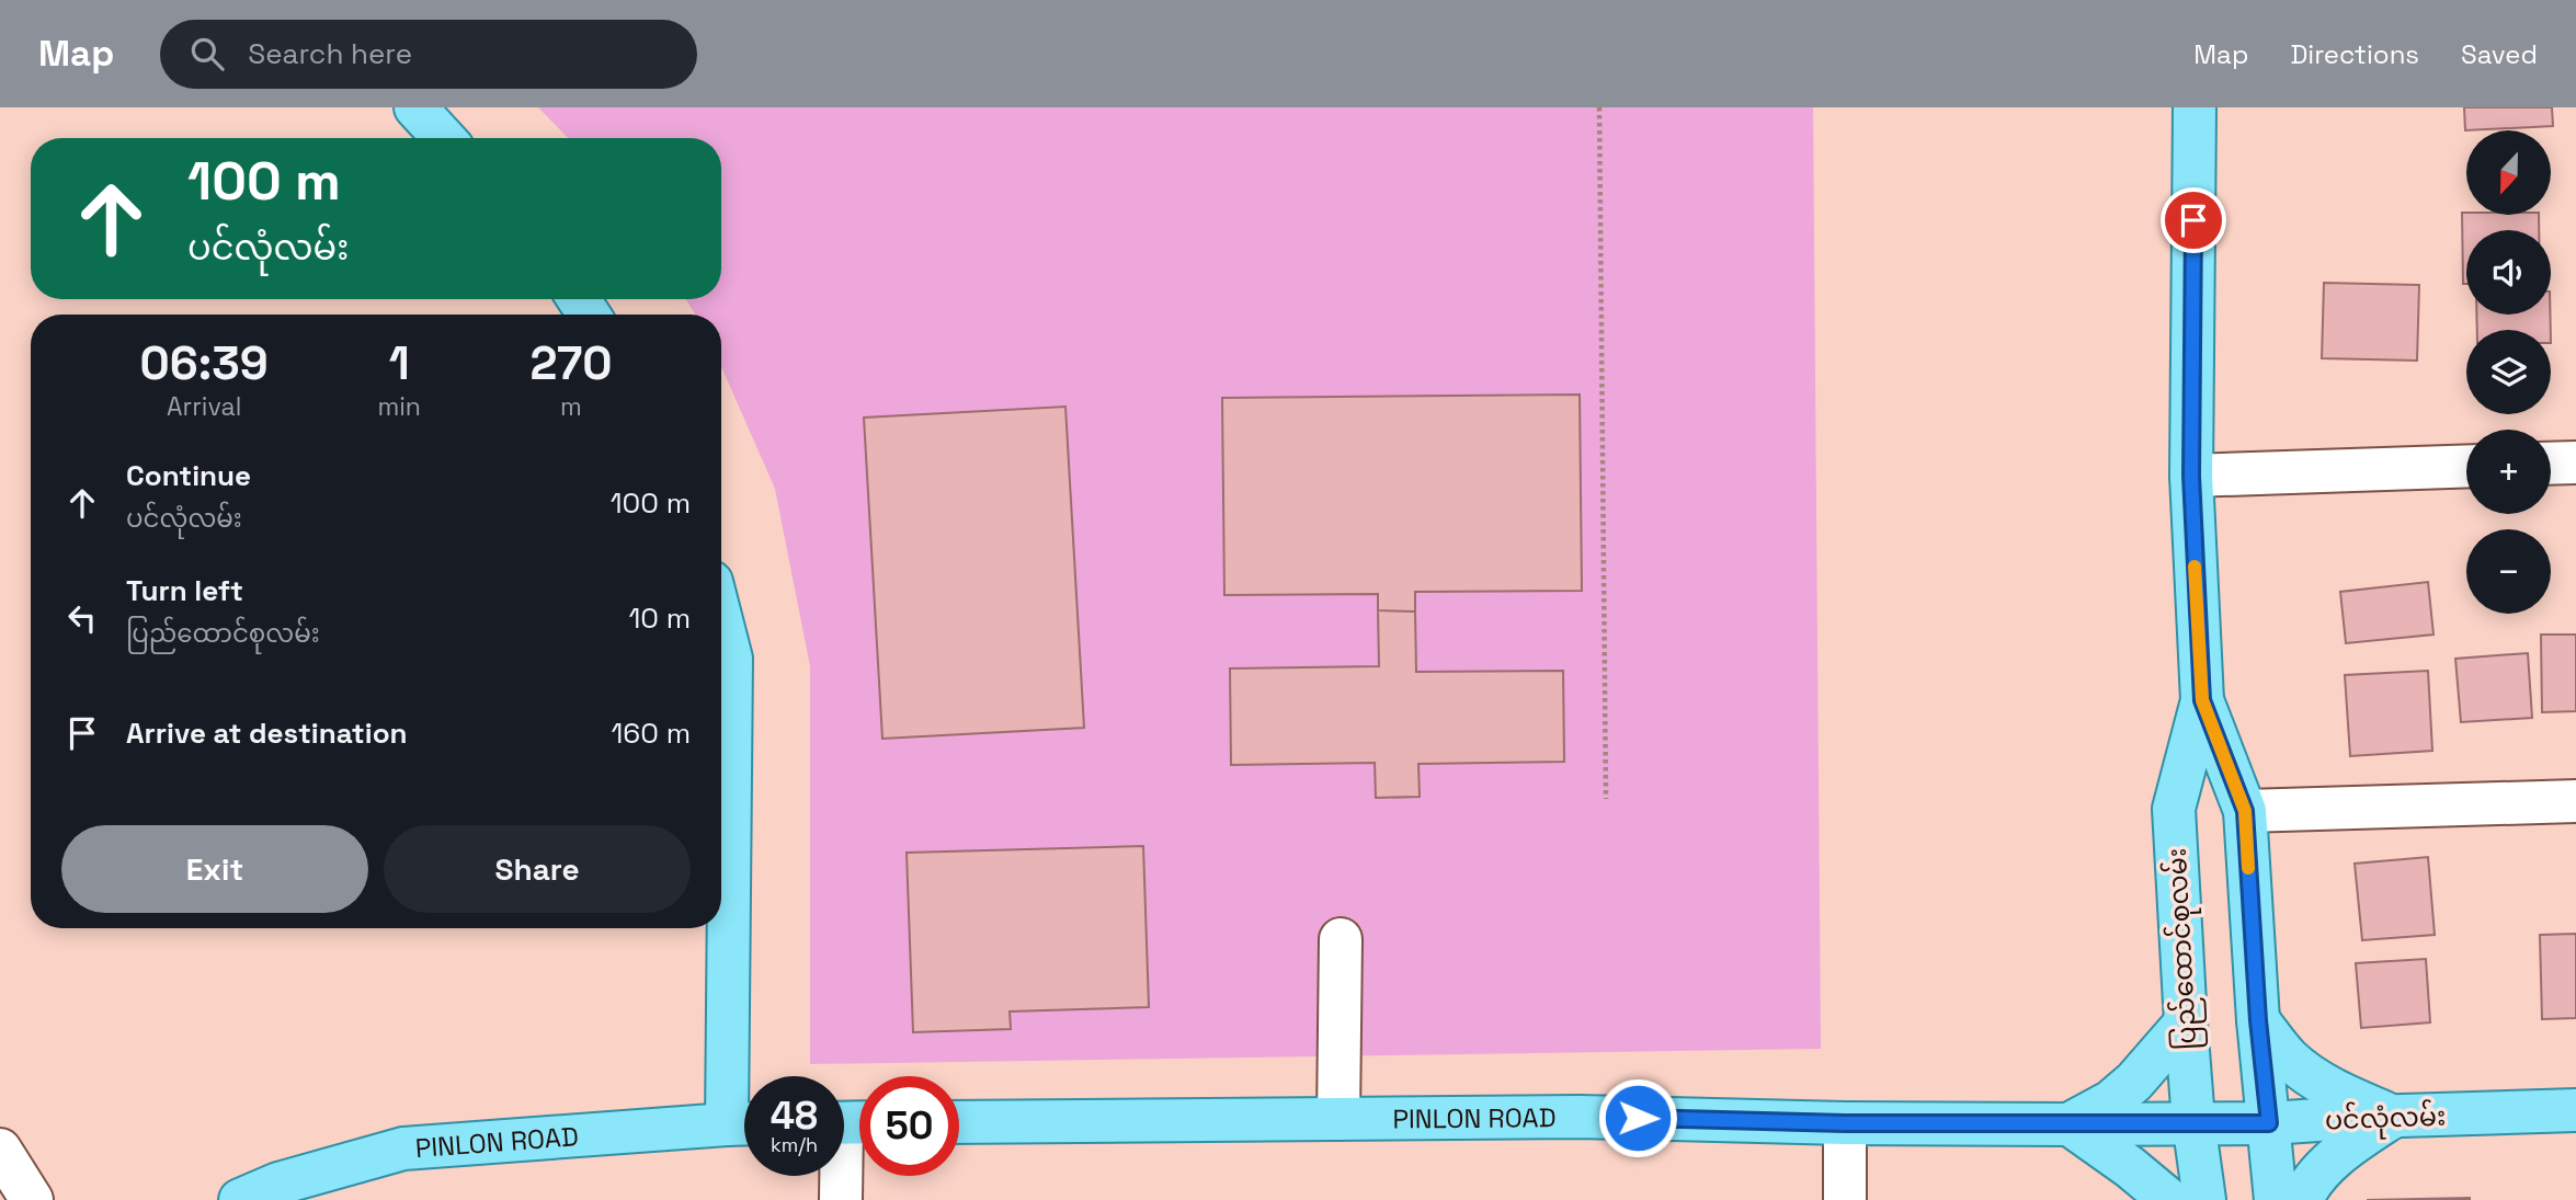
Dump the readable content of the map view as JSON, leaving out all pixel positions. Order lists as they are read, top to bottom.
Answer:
{
  "streets": {
    "main road": ["ပြည်ထောင်စုလမ်း", "PINLON ROAD", "ပင်လုံလမ်း"]
  },
  "crossings": [
    ["ပြည်ထောင်စုလမ်း", "PINLON ROAD"],
    ["ပြည်ထောင်စုလမ်း", "ပင်လုံလမ်း"],
    ["PINLON ROAD", "ပင်လုံလမ်း"]
  ],
  "north": "bottom",
  "page": {
    "header": "Map",
    "search": "Search here",
    "nav": ["Map", "Directions", "Saved"],
    "map_buttons": ["+", "−"],
    "turn": ["100 m", "ပင်လုံလမ်း"],
    "eta": [
      "06:39",
      "Arrival",
      "1",
      "min",
      "270",
      "m"
    ],
    "list": [
      {
        "name": "Continue",
        "note": "ပင်လုံလမ်း",
        "value": "100 m"
      },
      {
        "name": "Turn left",
        "note": "ပြည်ထောင်စုလမ်း",
        "value": "10 m"
      },
      {
        "name": "Arrive at destination",
        "value": "160 m"
      }
    ],
    "buttons": ["Exit", "Share"],
    "speed": "48 km/h",
    "limit": "50"
  }
}
